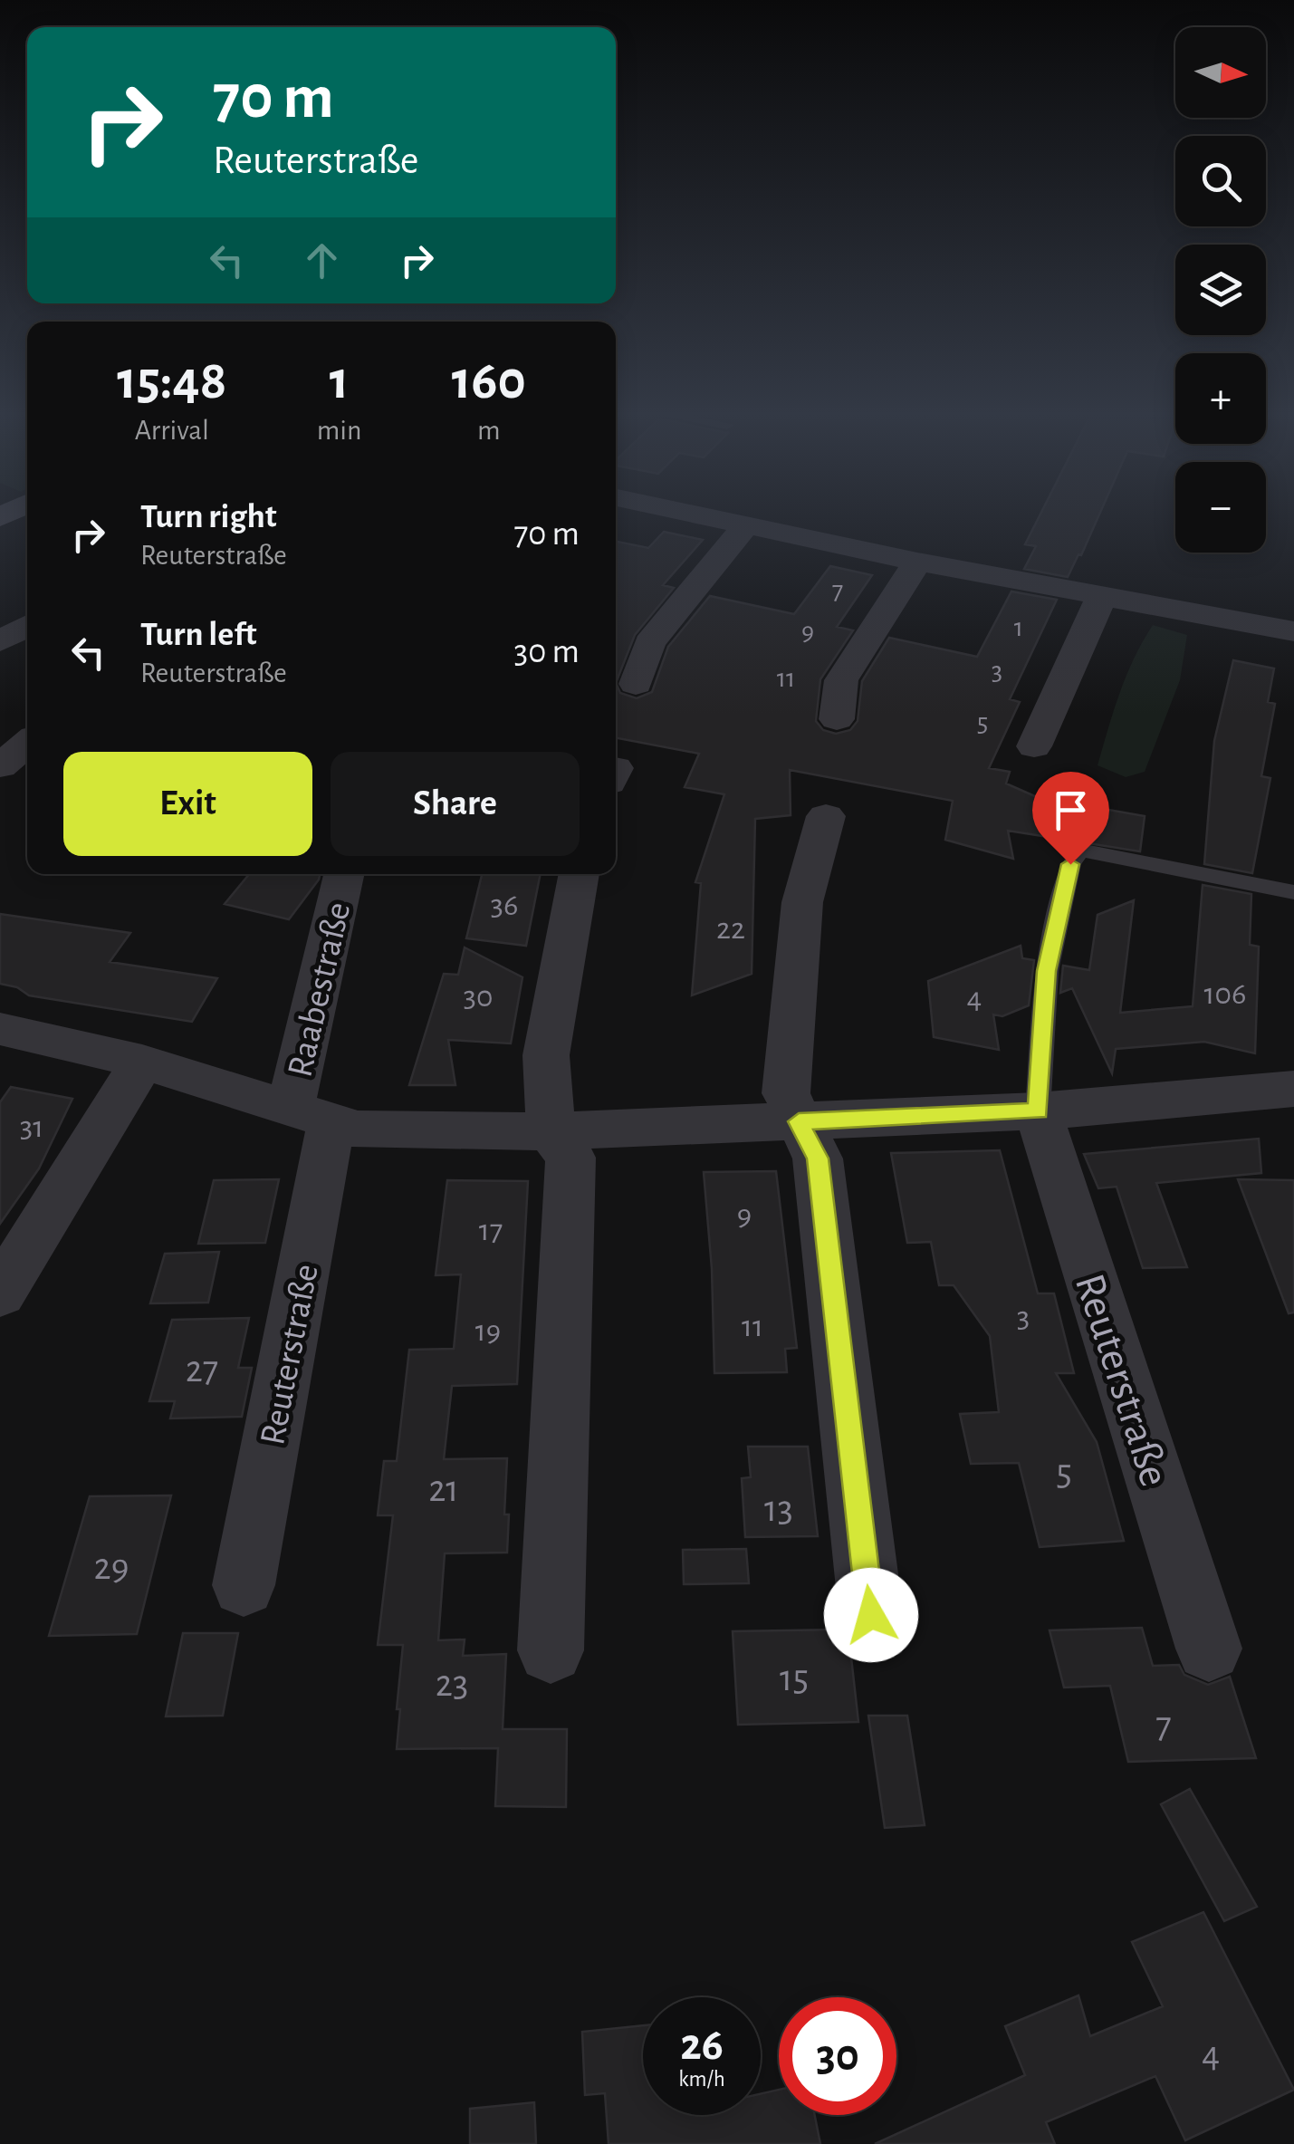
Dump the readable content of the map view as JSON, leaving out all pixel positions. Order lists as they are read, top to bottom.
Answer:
{
  "streets": {
    "street": ["Raabestraße", "Reuterstraße"]
  },
  "crossings": [
    ["Raabestraße", "Reuterstraße"]
  ],
  "house_numbers": [
    "7",
    "1",
    "9",
    "3",
    "11",
    "5",
    "36",
    "22",
    "106",
    "30",
    "4",
    "31",
    "9",
    "17",
    "3",
    "11",
    "19",
    "27",
    "5",
    "21",
    "13",
    "29",
    "15",
    "23",
    "7",
    "4"
  ],
  "north": "right",
  "page": {
    "map_buttons": ["+", "−"],
    "turn": ["70 m", "Reuterstraße"],
    "eta": [
      "15:48",
      "Arrival",
      "1",
      "min",
      "160",
      "m"
    ],
    "list": [
      {
        "name": "Turn right",
        "note": "Reuterstraße",
        "value": "70 m"
      },
      {
        "name": "Turn left",
        "note": "Reuterstraße",
        "value": "30 m"
      }
    ],
    "buttons": ["Exit", "Share"],
    "speed": "26 km/h",
    "limit": "30"
  }
}
